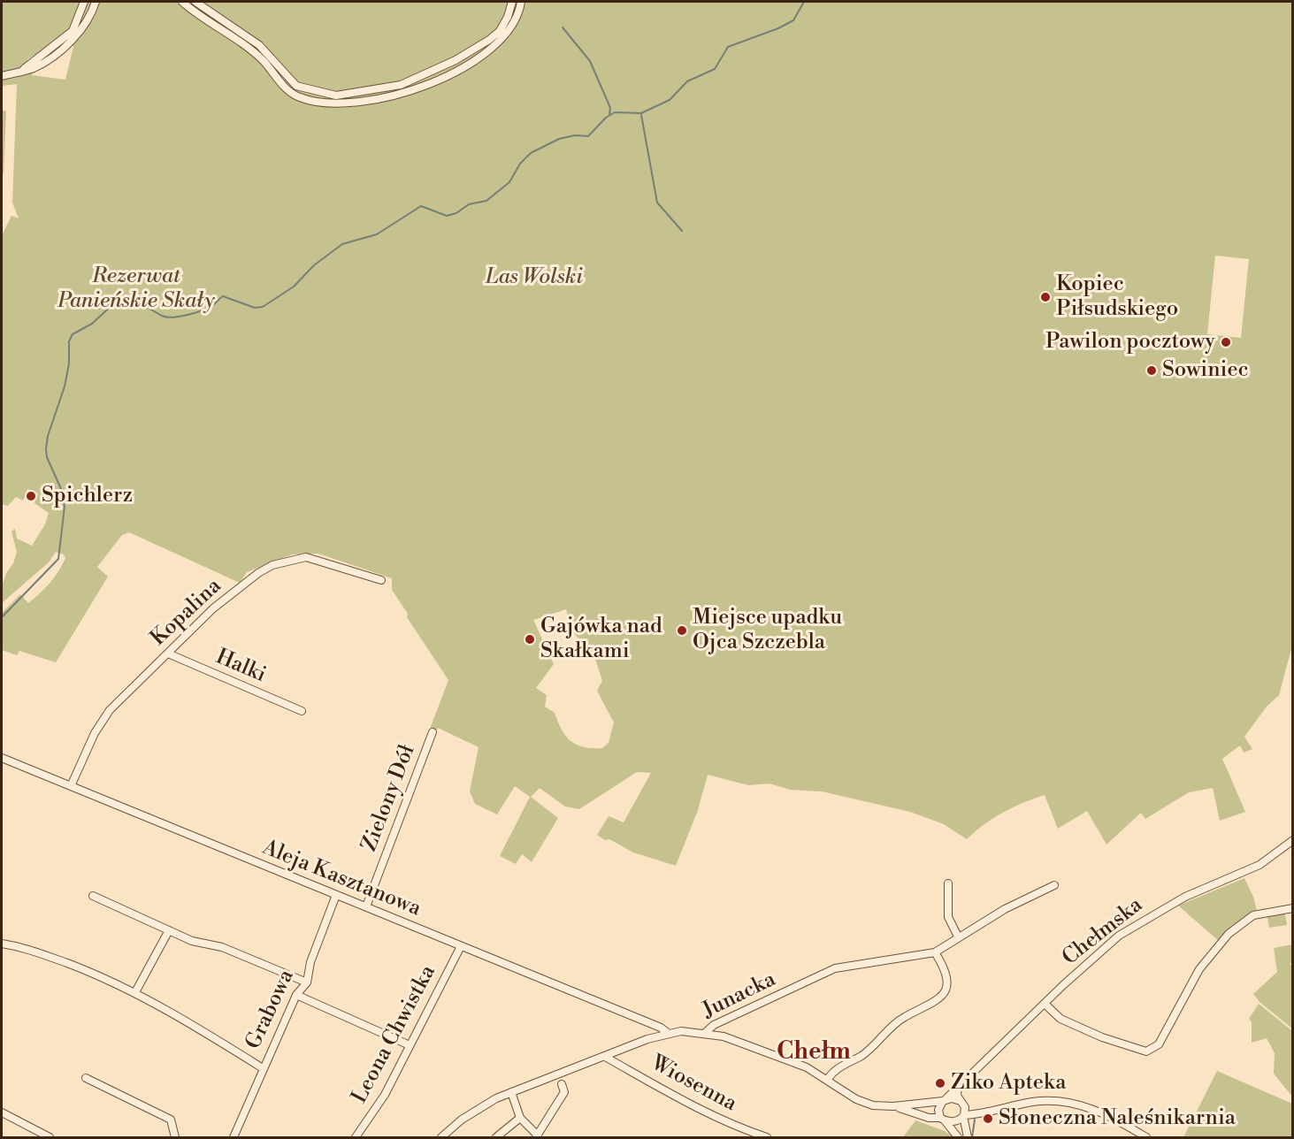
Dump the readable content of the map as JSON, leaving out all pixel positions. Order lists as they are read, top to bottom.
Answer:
{
  "streets": {
    "street": [
      "Kopalina",
      "Halki",
      "Zielony Dół",
      "Aleja Kasztanowa",
      "Chełmska",
      "Junacka",
      "Grabowa",
      "Leona Chwistka",
      "Wiosenna"
    ]
  },
  "crossings": [
    ["Kopalina", "Halki"],
    ["Kopalina", "Aleja Kasztanowa"],
    ["Zielony Dół", "Aleja Kasztanowa"],
    ["Aleja Kasztanowa", "Junacka"],
    ["Aleja Kasztanowa", "Grabowa"],
    ["Aleja Kasztanowa", "Leona Chwistka"],
    ["Junacka", "Wiosenna"]
  ],
  "districts": ["Chełm"],
  "parks": ["Rezerwat Panieńskie Skały", "Las Wolski"],
  "places": [
    "Kopiec Piłsudskiego",
    "Pawilon pocztowy",
    "Sowiniec",
    "Spichlerz",
    "Miejsce upadku Ojca Szczebla",
    "Gajówka nad Skałkami",
    "Ziko Apteka",
    "Słoneczna Naleśnikarnia"
  ]
}
